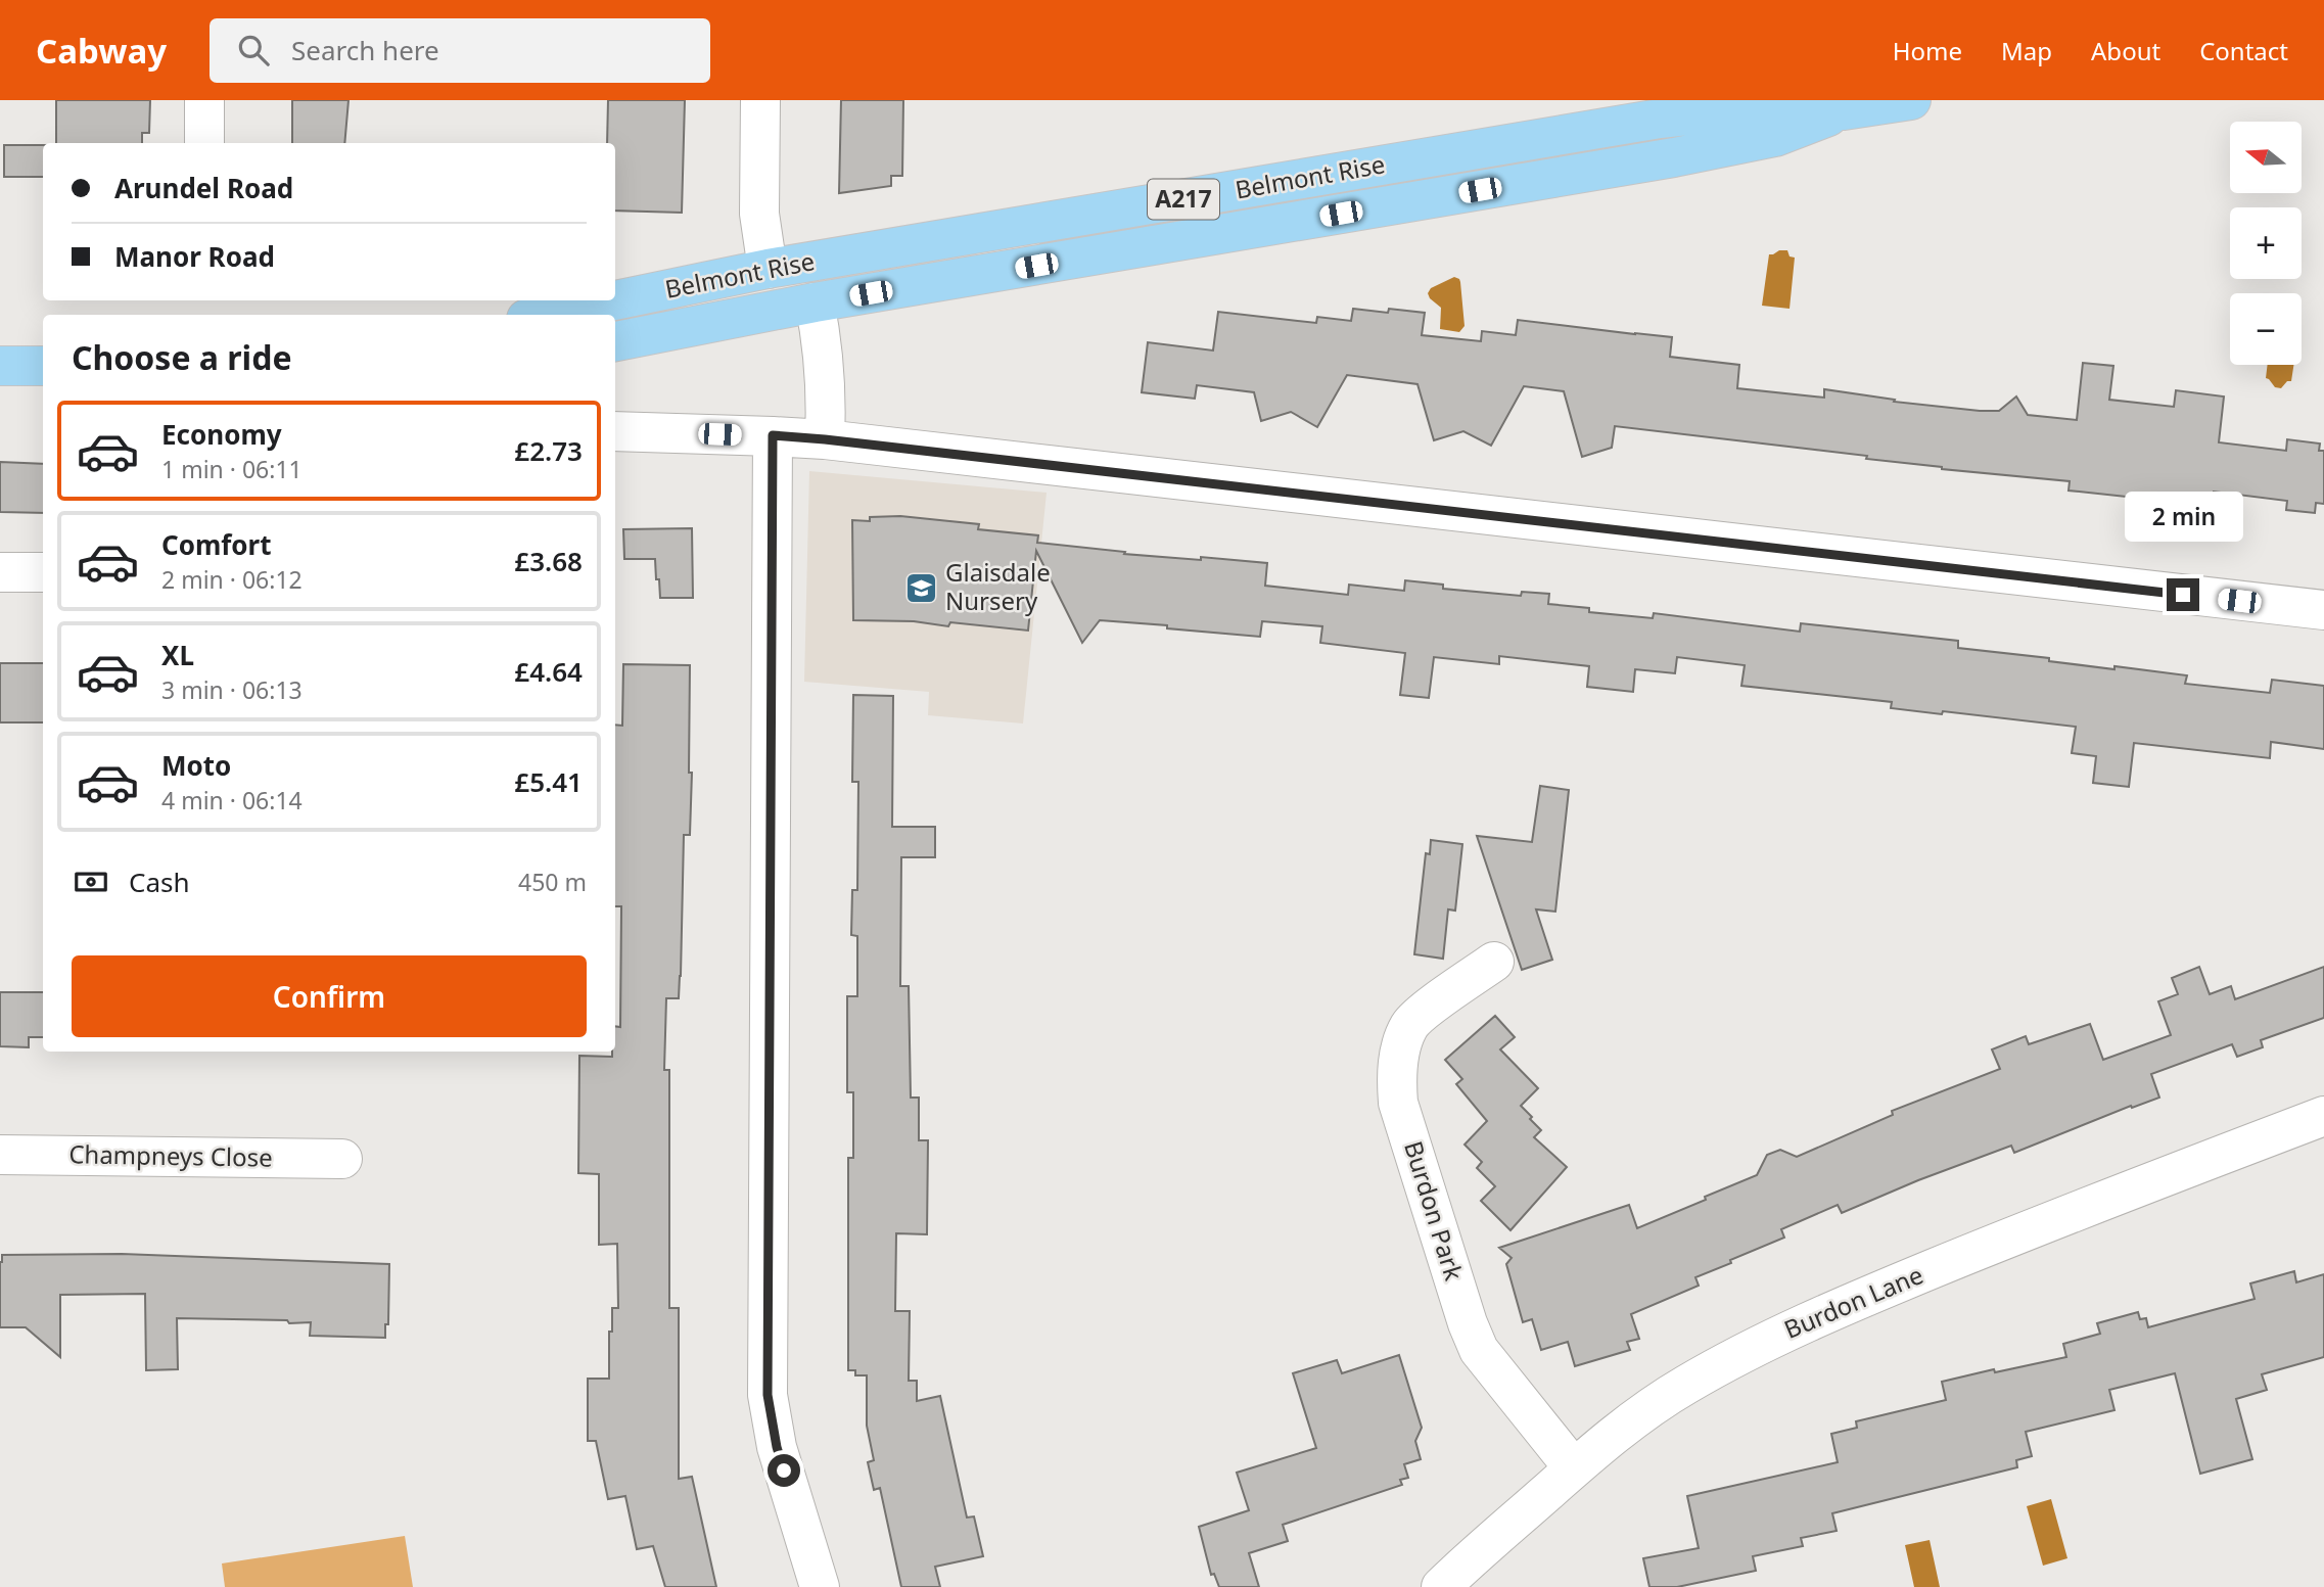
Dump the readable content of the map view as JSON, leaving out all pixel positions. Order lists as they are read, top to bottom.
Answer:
{
  "streets": {
    "highway": ["Belmont Rise", "A217"],
    "street": ["Champneys Close", "Burdon Park", "Burdon Lane"]
  },
  "crossings": [
    ["Burdon Park", "Burdon Lane"]
  ],
  "places": {
    "school or university": ["Glaisdale Nursery"]
  },
  "north": "left",
  "page": {
    "header": "Cabway",
    "search": "Search here",
    "nav": [
      "Home",
      "Map",
      "About",
      "Contact"
    ],
    "map_buttons": ["+", "−"],
    "banner": ["Arundel Road", "Manor Road"],
    "heading": "Choose a ride",
    "list": [
      {
        "name": "Economy",
        "note": "1 min · 06:11",
        "value": "£2.73"
      },
      {
        "name": "Comfort",
        "note": "2 min · 06:12",
        "value": "£3.68"
      },
      {
        "name": "XL",
        "note": "3 min · 06:13",
        "value": "£4.64"
      },
      {
        "name": "Moto",
        "note": "4 min · 06:14",
        "value": "£5.41"
      }
    ],
    "bubble": "2 min",
    "pay": ["Cash", "450 m"],
    "buttons": "Confirm"
  }
}
